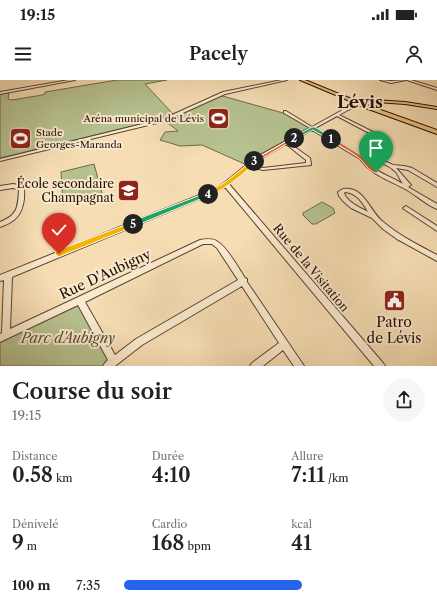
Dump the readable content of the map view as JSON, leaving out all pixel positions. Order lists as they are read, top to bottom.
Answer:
{
  "streets": {
    "street": ["Rue de la Visitation", "Rue D'Aubigny"]
  },
  "districts": ["Lévis"],
  "parks": ["Parc d'Aubigny"],
  "places": {
    "sports": ["Aréna municipal de Lévis", "Stade Georges-Maranda"],
    "school or university": ["École secondaire Champagnat"],
    "public building": ["Patro de Lévis"]
  },
  "page": {
    "status": "19:15",
    "header": "Pacely",
    "pins": [
      "2",
      "1",
      "3",
      "4",
      "5"
    ],
    "heading": ["Course du soir", "19:15"],
    "stats": [
      ["Distance", "0.58 km"],
      ["Durée", "4:10"],
      ["Allure", "7:11 /km"],
      ["Dénivelé", "9 m"],
      ["Cardio", "168 bpm"],
      ["kcal", "41"]
    ],
    "list": [
      {
        "name": "100 m",
        "note": "7:35"
      }
    ]
  }
}
